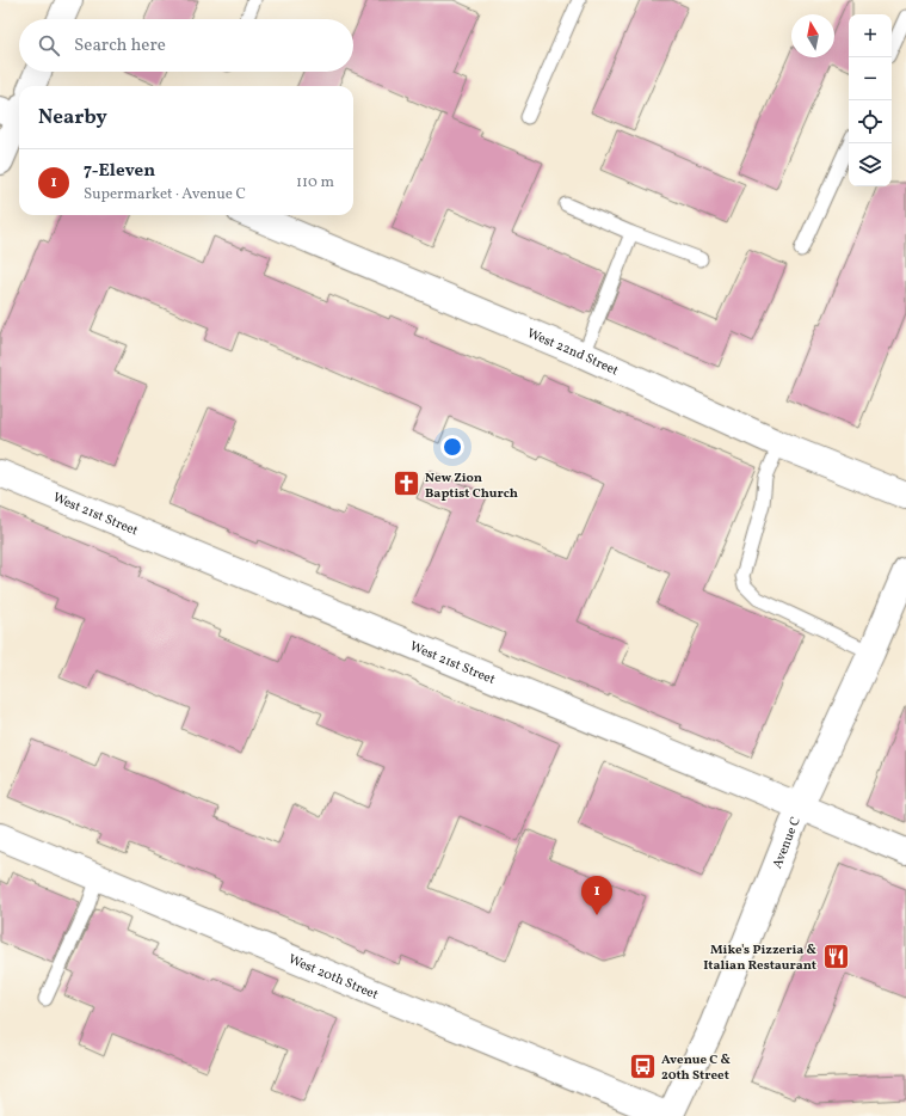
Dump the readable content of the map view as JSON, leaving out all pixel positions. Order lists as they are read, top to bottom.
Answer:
{
  "streets": {
    "street": [
      "West 22nd Street",
      "West 21st Street",
      "Avenue C",
      "West 20th Street"
    ]
  },
  "crossings": [
    ["West 21st Street", "Avenue C"],
    ["Avenue C", "West 20th Street"]
  ],
  "places": {
    "church": ["New Zion Baptist Church"],
    "restaurant": ["Mike's Pizzeria & Italian Restaurant"],
    "bus stop": ["Avenue C & 20th Street"]
  },
  "north": "top",
  "page": {
    "map_buttons": ["+", "−"],
    "search": "Search here",
    "heading": "Nearby",
    "list": [
      {
        "mark": "1",
        "name": "7-Eleven",
        "note": "Supermarket · Avenue C",
        "value": "110 m"
      }
    ],
    "pins": "1"
  }
}
